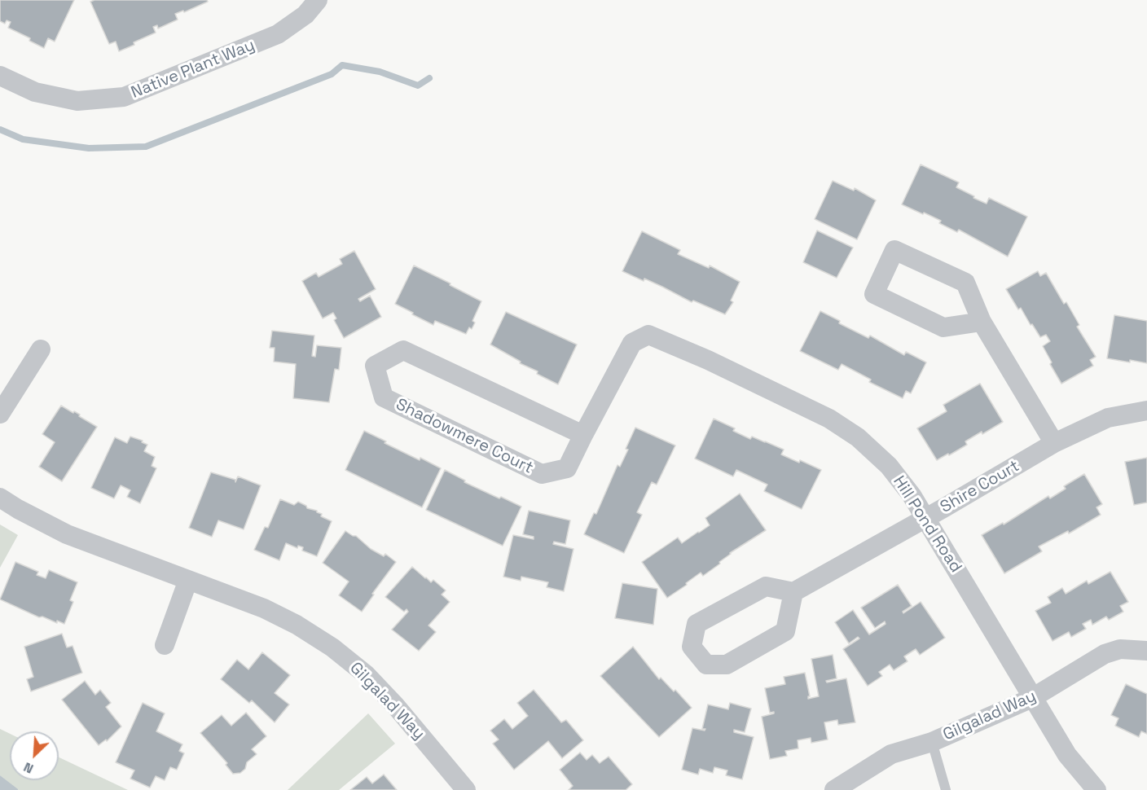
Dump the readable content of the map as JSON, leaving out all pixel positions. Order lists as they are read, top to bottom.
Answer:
{
  "streets": {
    "street": [
      "Native Plant Way",
      "Shadowmere Court",
      "Shire Court",
      "Hill Pond Road",
      "Gilgalad Way"
    ]
  },
  "crossings": [
    ["Shadowmere Court", "Hill Pond Road"],
    ["Shire Court", "Hill Pond Road"],
    ["Hill Pond Road", "Gilgalad Way"]
  ],
  "north": "bottom left"
}
